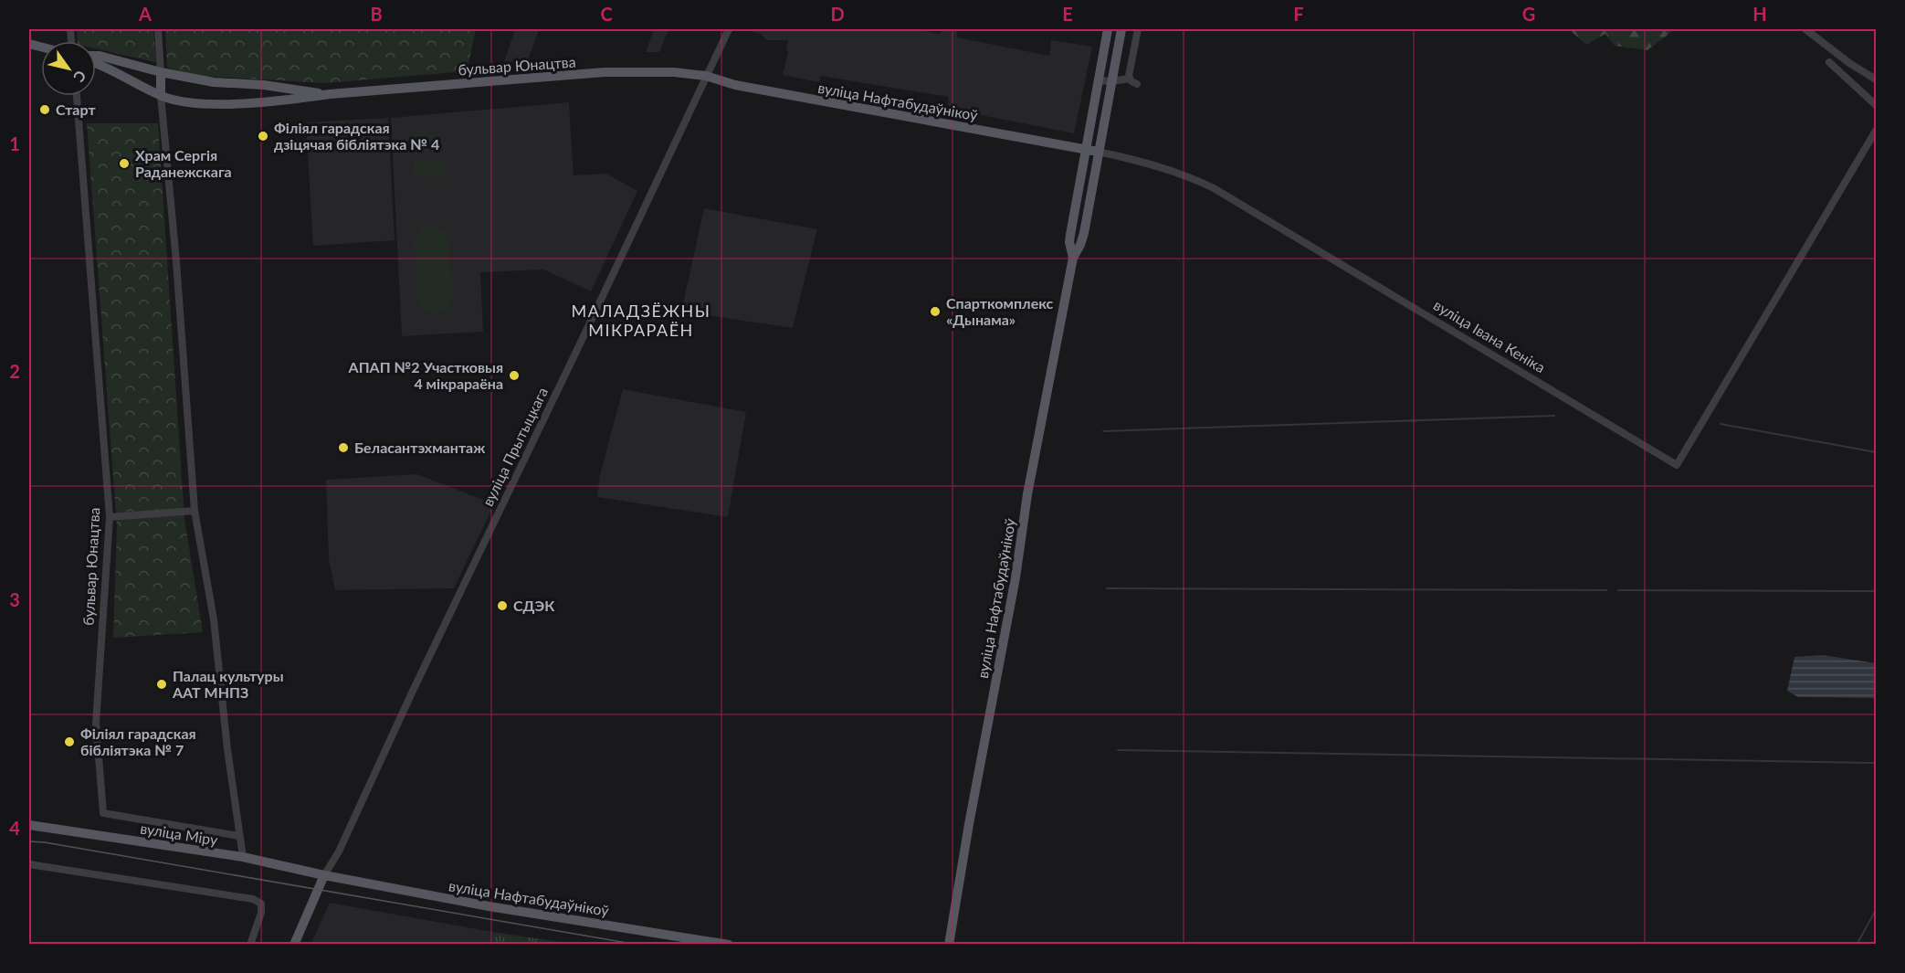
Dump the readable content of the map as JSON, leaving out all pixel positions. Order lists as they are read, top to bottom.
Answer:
{
  "streets": {
    "main road": ["бульвар Юнацтва", "вуліца Нафтабудаўнікоў", "вуліца Міру"],
    "street": ["вуліца Івана Кеніка", "вуліца Прытыцкага"]
  },
  "crossings": [
    ["бульвар Юнацтва", "вуліца Нафтабудаўнікоў"],
    ["бульвар Юнацтва", "вуліца Прытыцкага"],
    ["вуліца Нафтабудаўнікоў", "вуліца Івана Кеніка"],
    ["вуліца Нафтабудаўнікоў", "вуліца Прытыцкага"],
    ["вуліца Нафтабудаўнікоў", "вуліца Міру"],
    ["вуліца Прытыцкага", "вуліца Міру"]
  ],
  "districts": ["МАЛАДЗЁЖНЫ МІКРАРАЁН"],
  "places": [
    "Старт",
    "Філіял гарадская дзіцячая бібліятэка № 4",
    "Храм Сергія Раданежскага",
    "Спарткомплекс «Дынама»",
    "АПАП №2 Участковыя 4 мікрараёна",
    "Беласантэхмантаж",
    "СДЭК",
    "Палац культуры ААТ МНПЗ",
    "Філіял гарадская бібліятэка № 7"
  ],
  "north": "bottom right",
  "grid": {
    "columns": [
      "A",
      "B",
      "C",
      "D",
      "E",
      "F",
      "G",
      "H"
    ],
    "rows": [
      "1",
      "2",
      "3",
      "4"
    ]
  }
}
